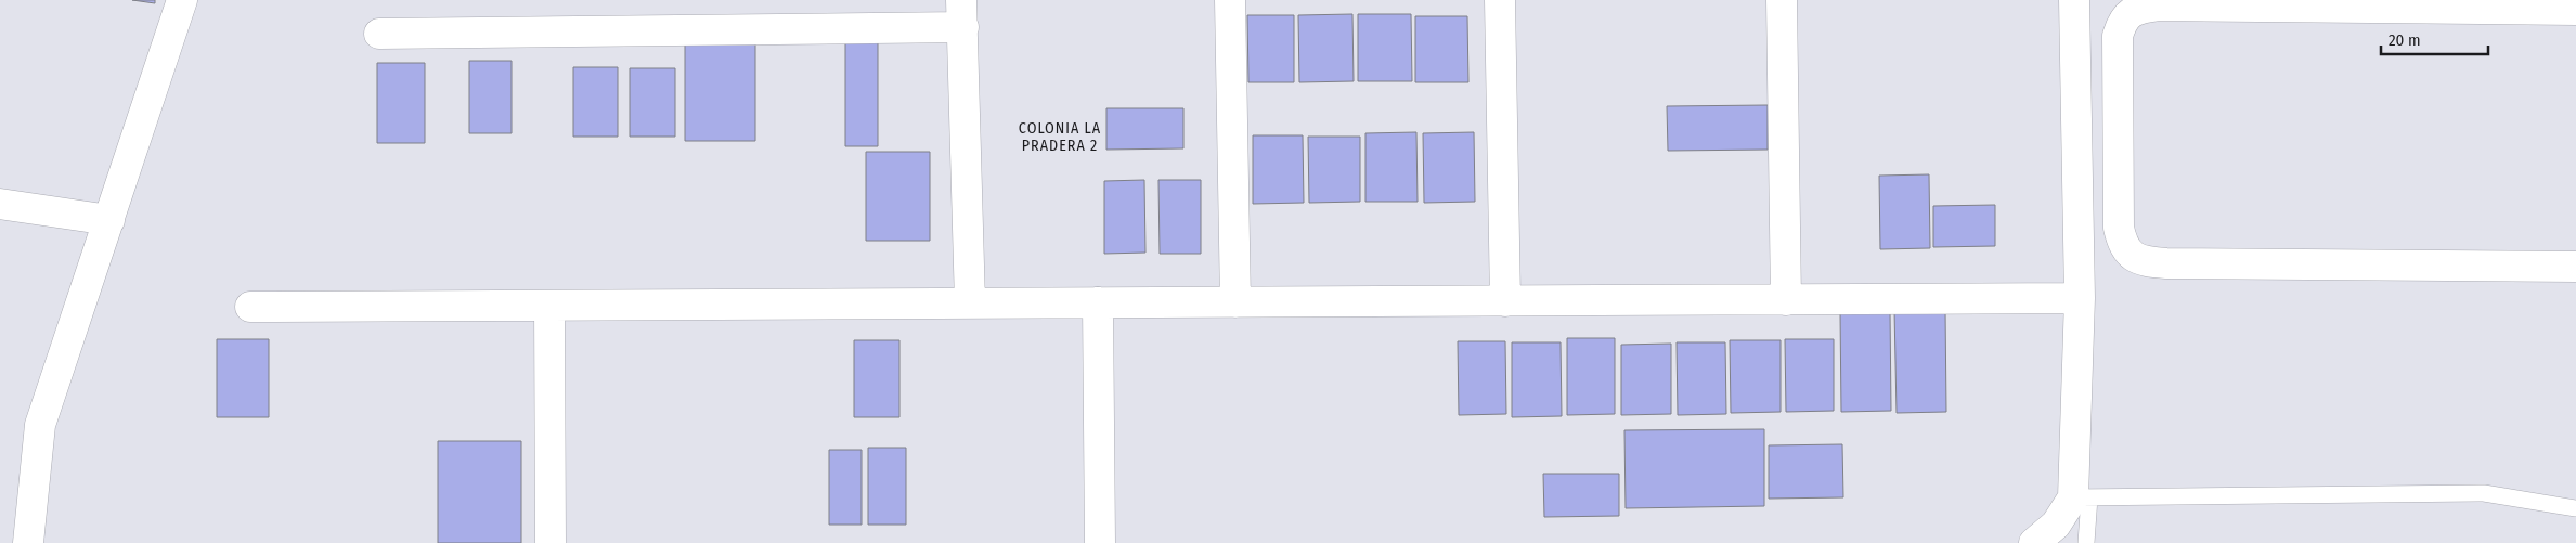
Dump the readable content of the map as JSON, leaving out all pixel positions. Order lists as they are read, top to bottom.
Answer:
{
  "districts": ["COLONIA LA PRADERA 2"],
  "scale_bar": "20 m"
}
